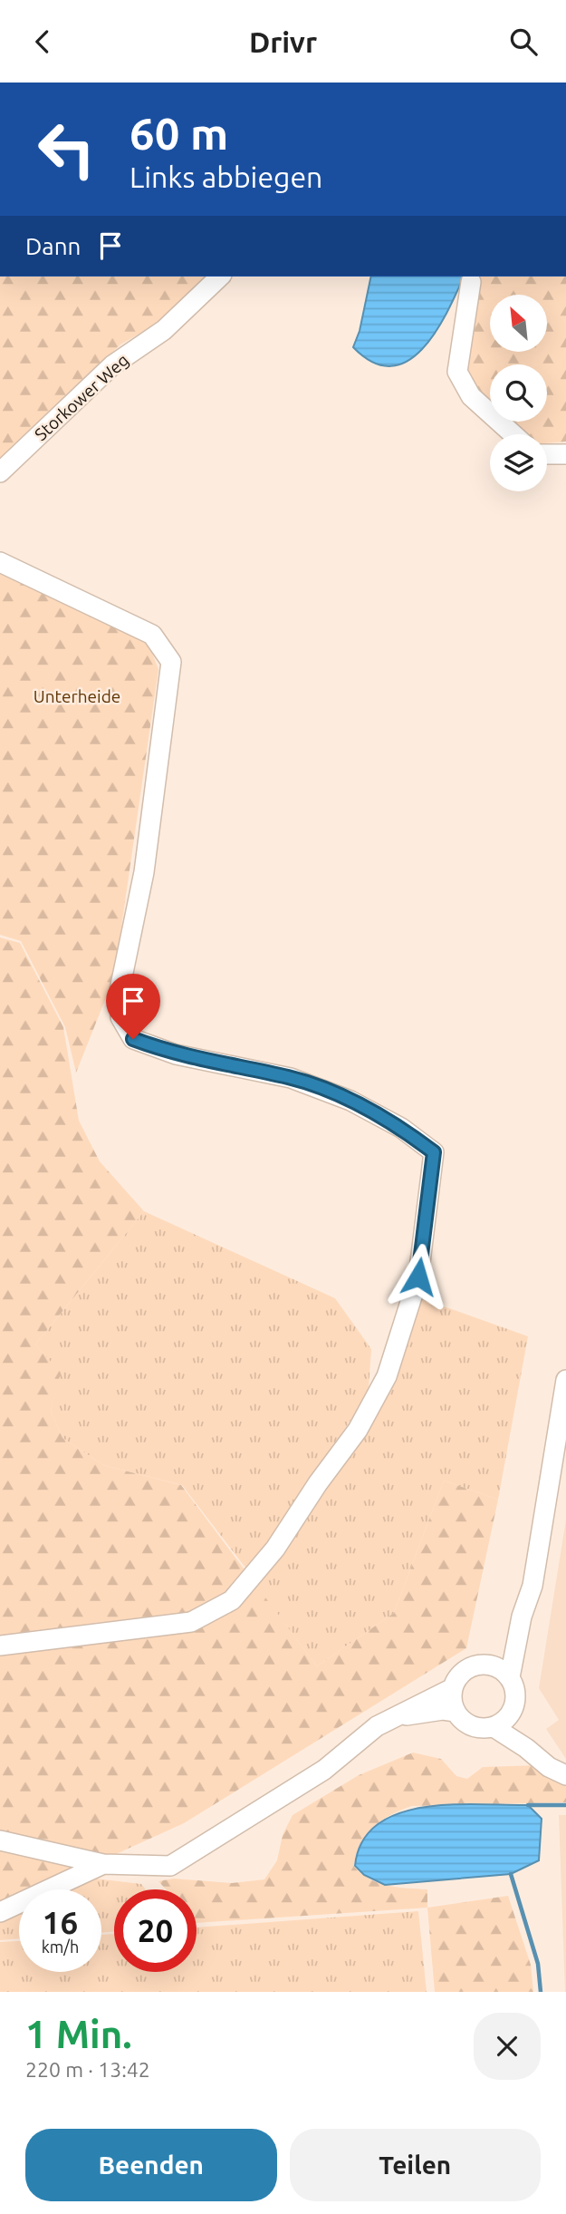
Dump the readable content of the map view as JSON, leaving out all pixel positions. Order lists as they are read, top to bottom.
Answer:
{
  "streets": {
    "lane": ["Storkower Weg"]
  },
  "parks": ["Unterheide"],
  "north": "top left",
  "page": {
    "header": "Drivr",
    "turn": ["60 m", "Links abbiegen"],
    "then": "Dann",
    "speed": "16 km/h",
    "limit": "20",
    "heading": ["1 Min.", "220 m · 13:42"],
    "buttons": ["Beenden", "Teilen"]
  }
}
